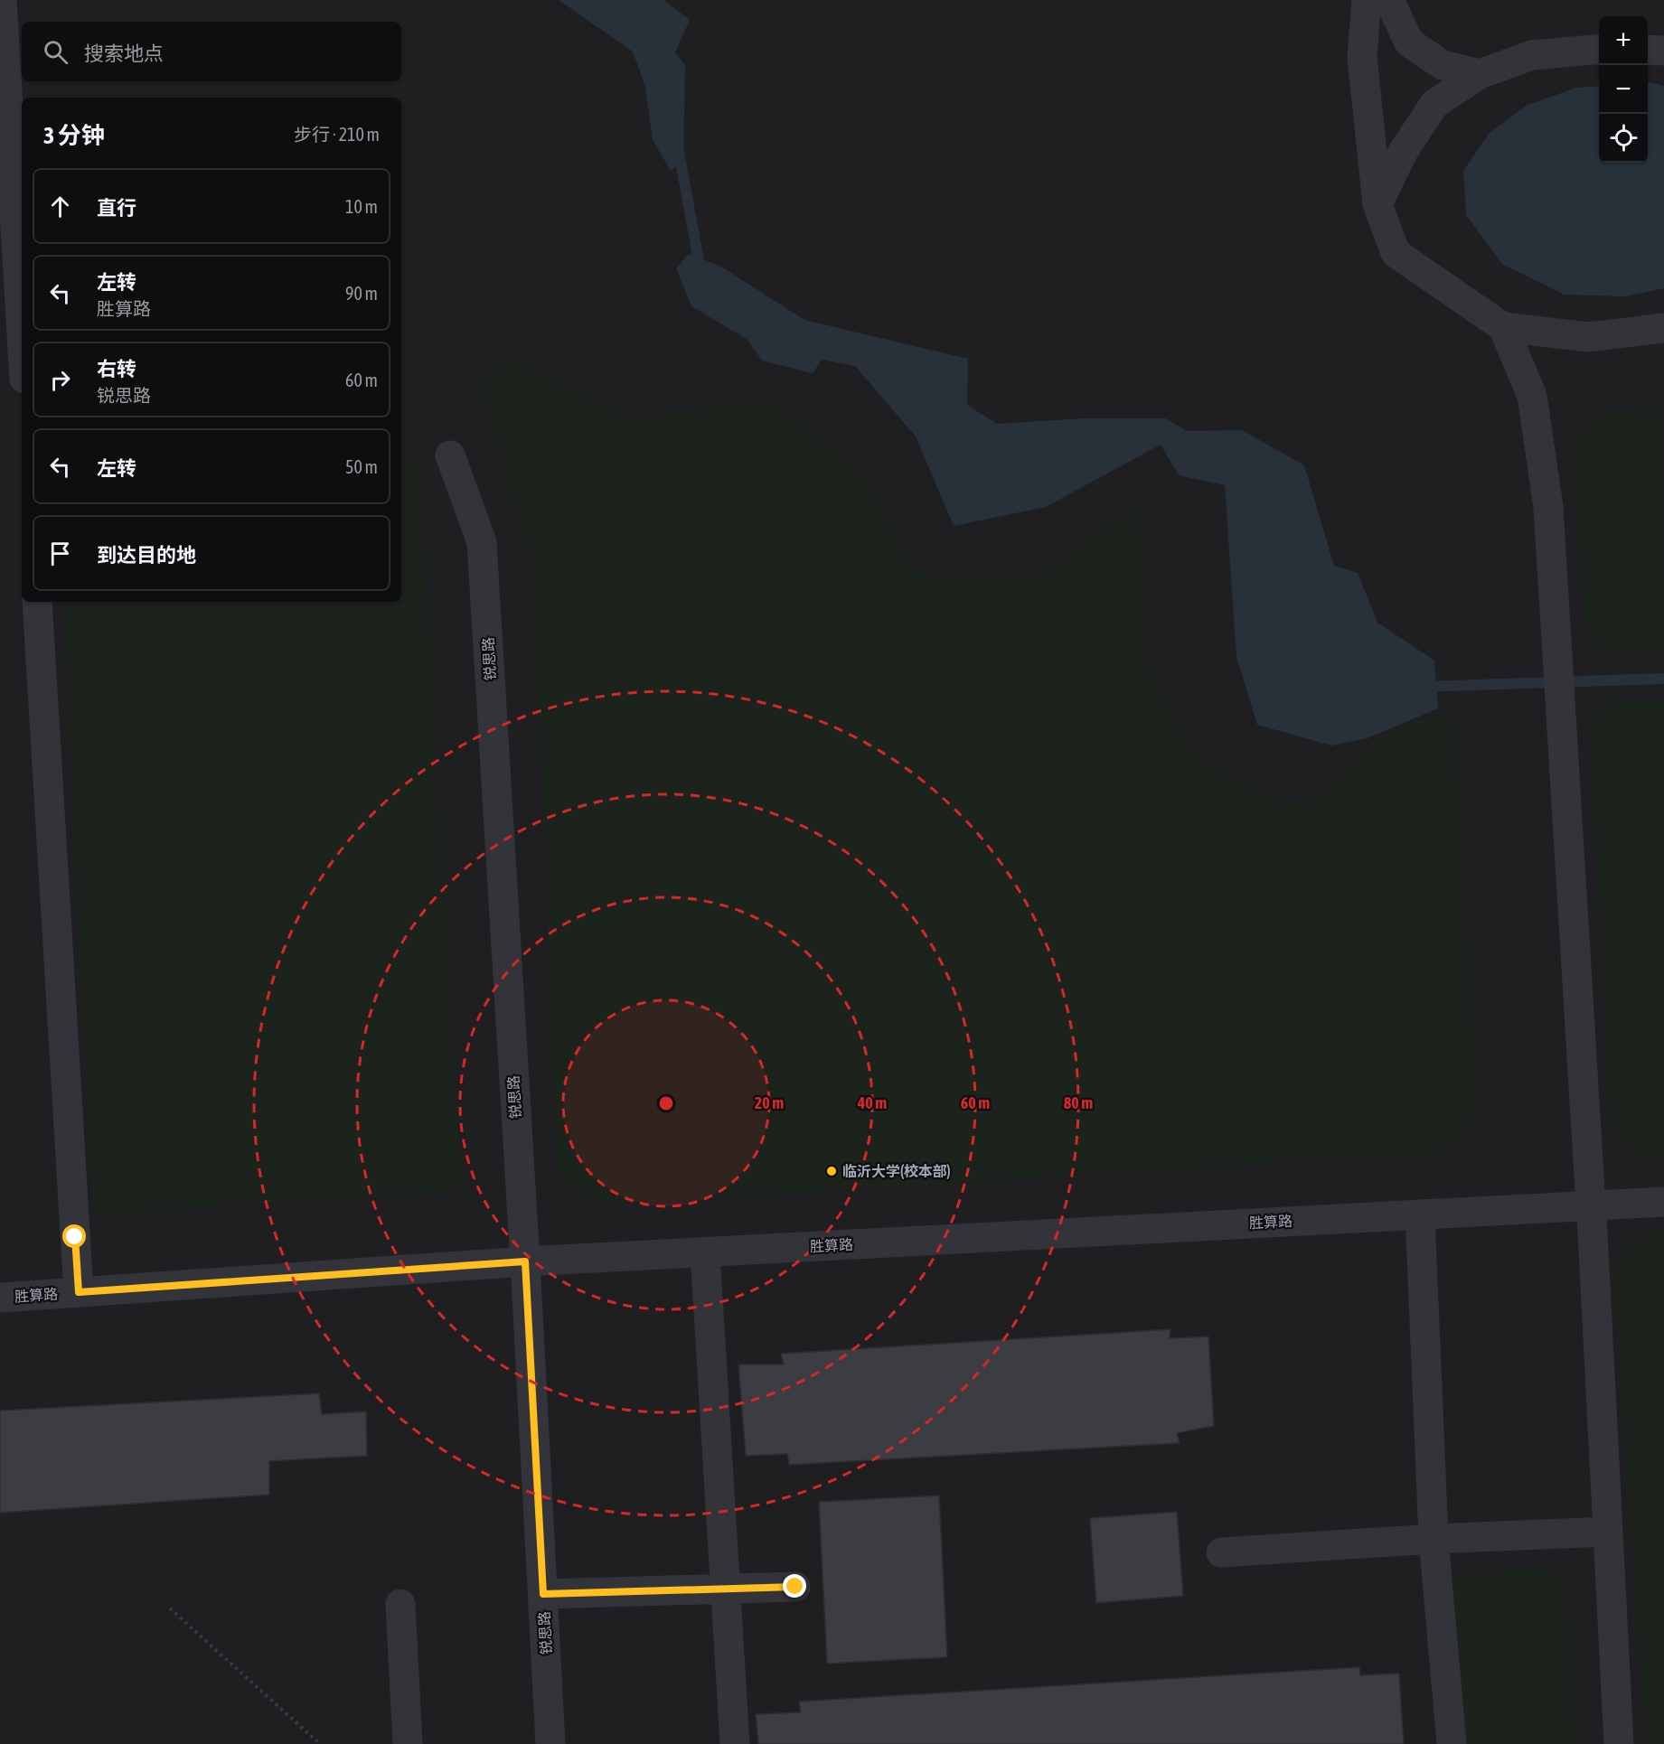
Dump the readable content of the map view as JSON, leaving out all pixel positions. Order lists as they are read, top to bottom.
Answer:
{
  "streets": {
    "lane": ["锐思路", "胜算路"]
  },
  "crossings": [
    ["锐思路", "胜算路"]
  ],
  "places": ["临沂大学(校本部)"],
  "page": {
    "map_buttons": ["+", "−"],
    "search": "搜索地点",
    "heading": ["3 分钟", "步行 · 210 m"],
    "list": [
      ["直行", "10 m"],
      ["左转", "胜算路", "90 m"],
      ["右转", "锐思路", "60 m"],
      ["左转", "50 m"],
      "到达目的地"
    ]
  },
  "rings": [
    "20 m",
    "40 m",
    "60 m",
    "80 m"
  ]
}
